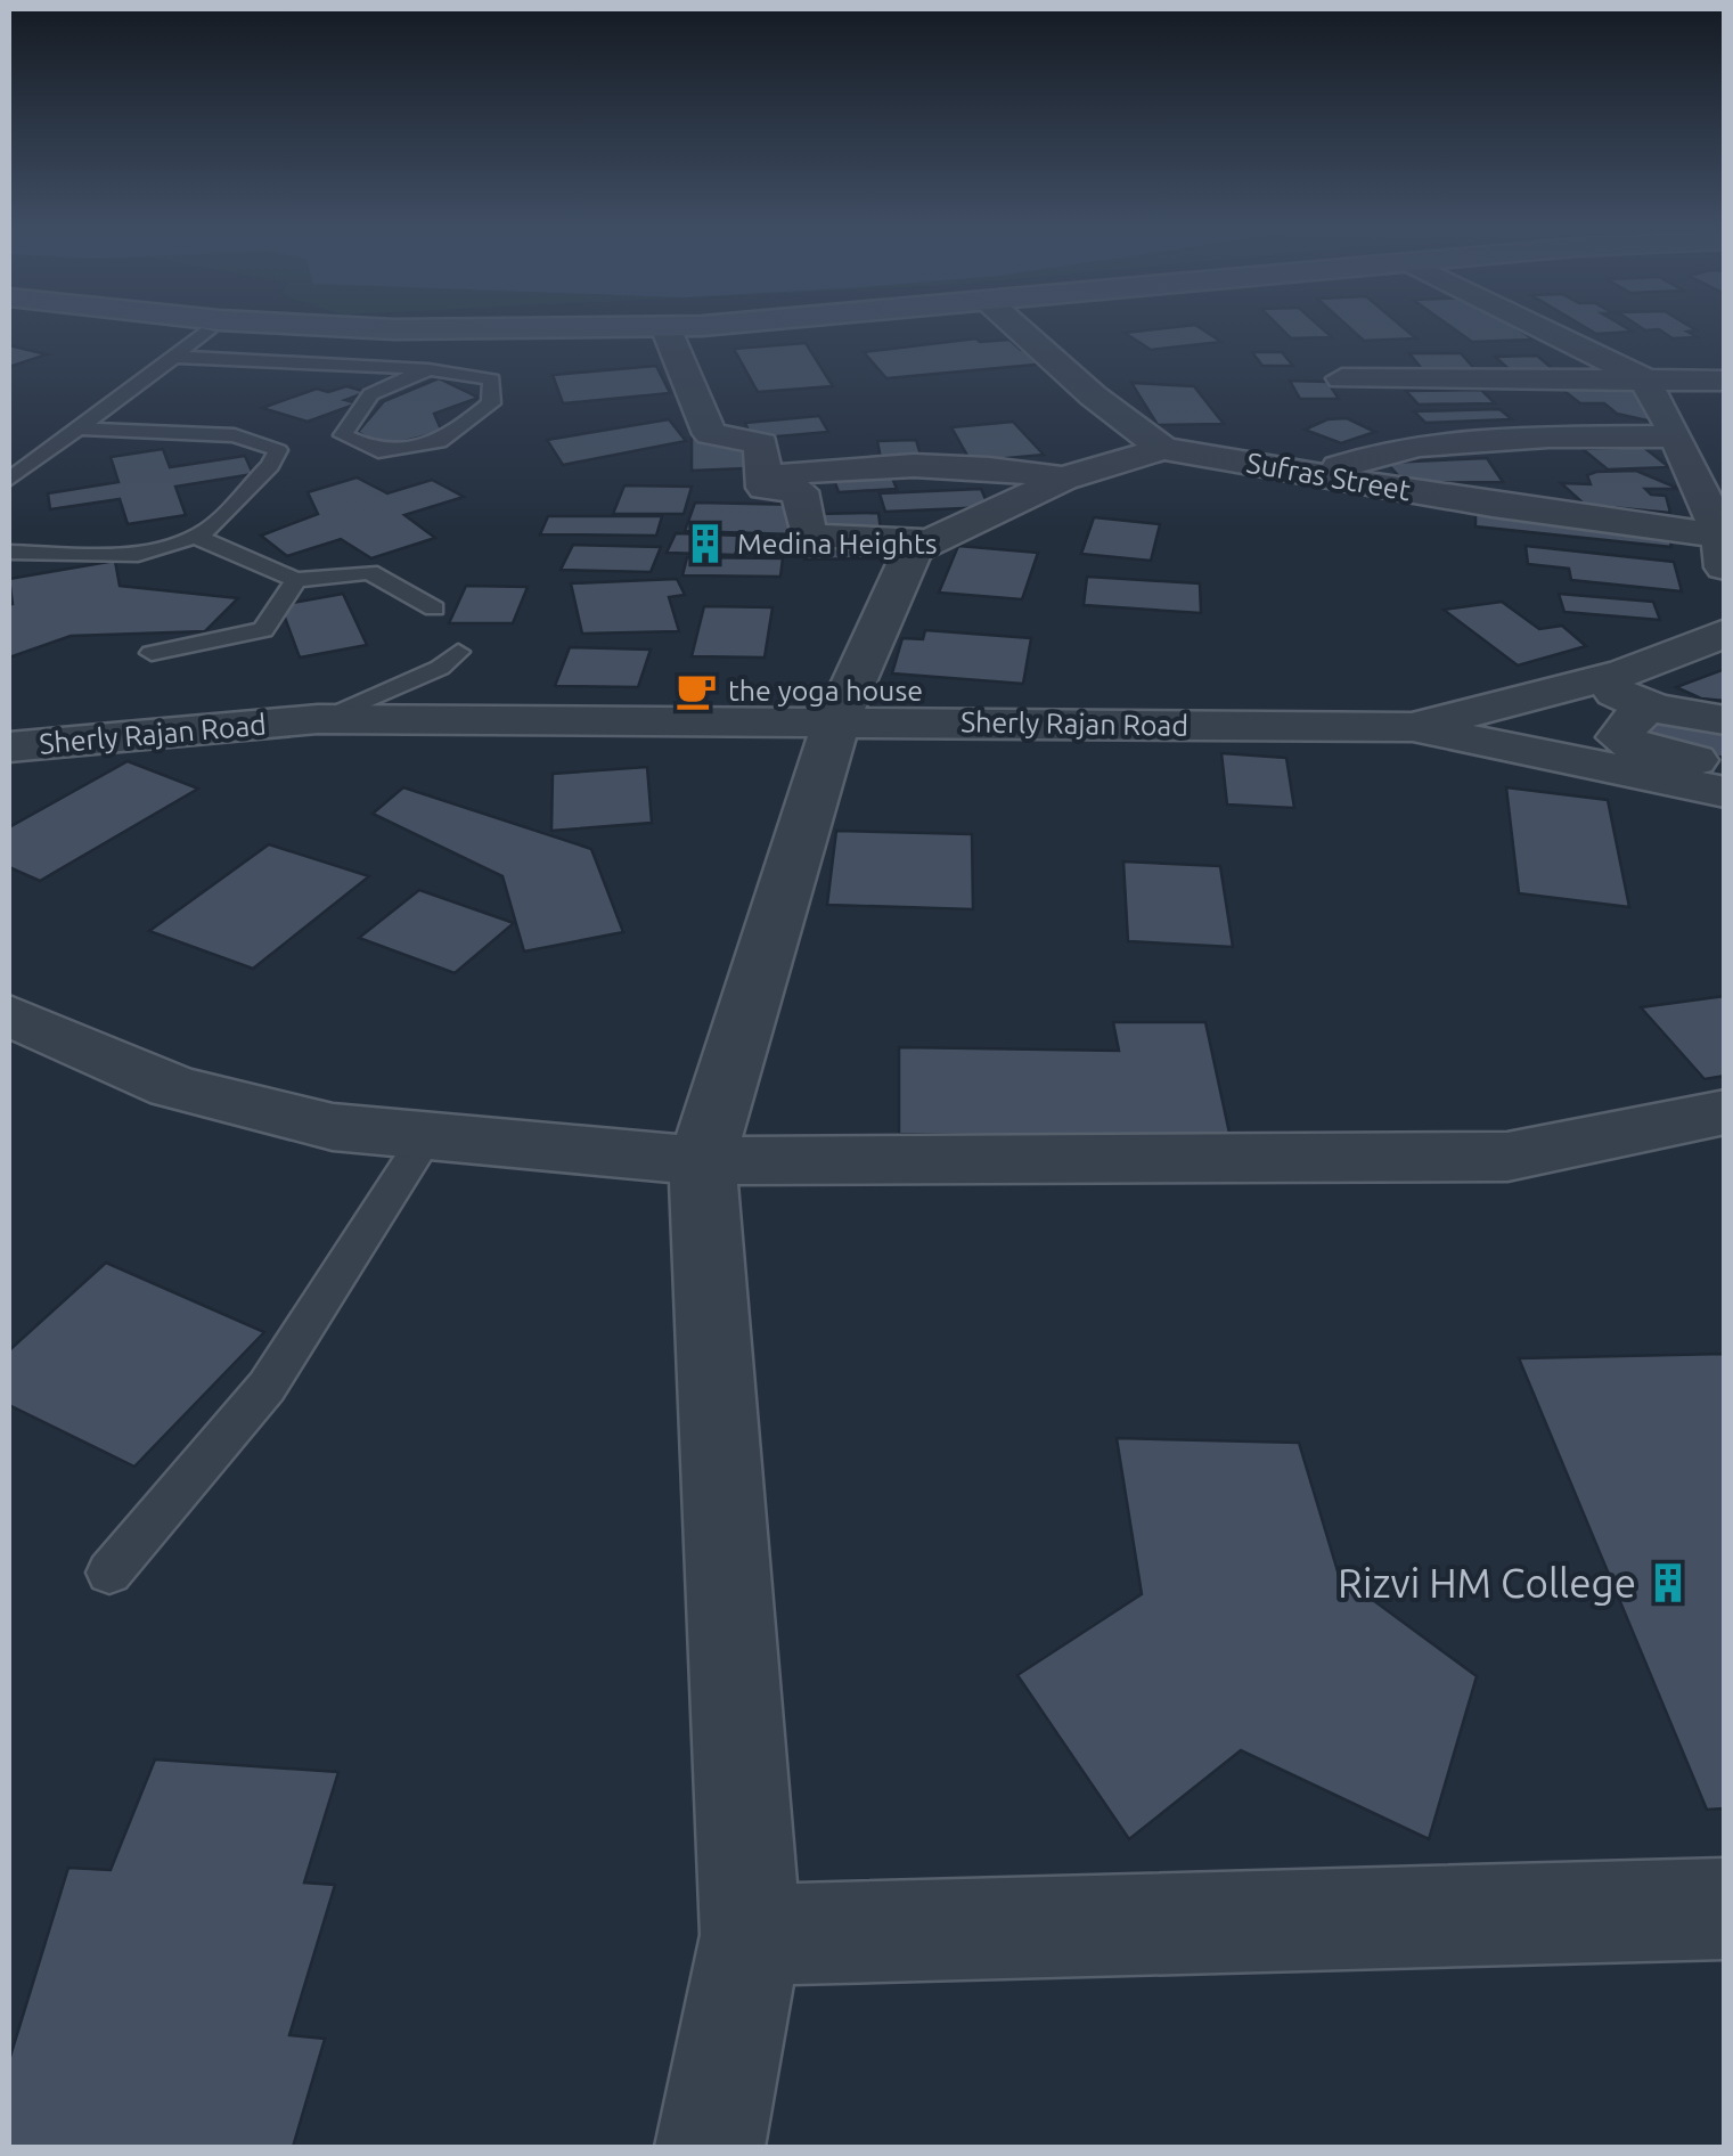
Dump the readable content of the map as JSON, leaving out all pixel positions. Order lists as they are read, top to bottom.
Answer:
{
  "streets": {
    "street": ["Sufras Street", "Sherly Rajan Road"]
  },
  "places": {
    "building": ["Medina Heights", "Rizvi HM College"],
    "cafe": ["the yoga house"]
  }
}
